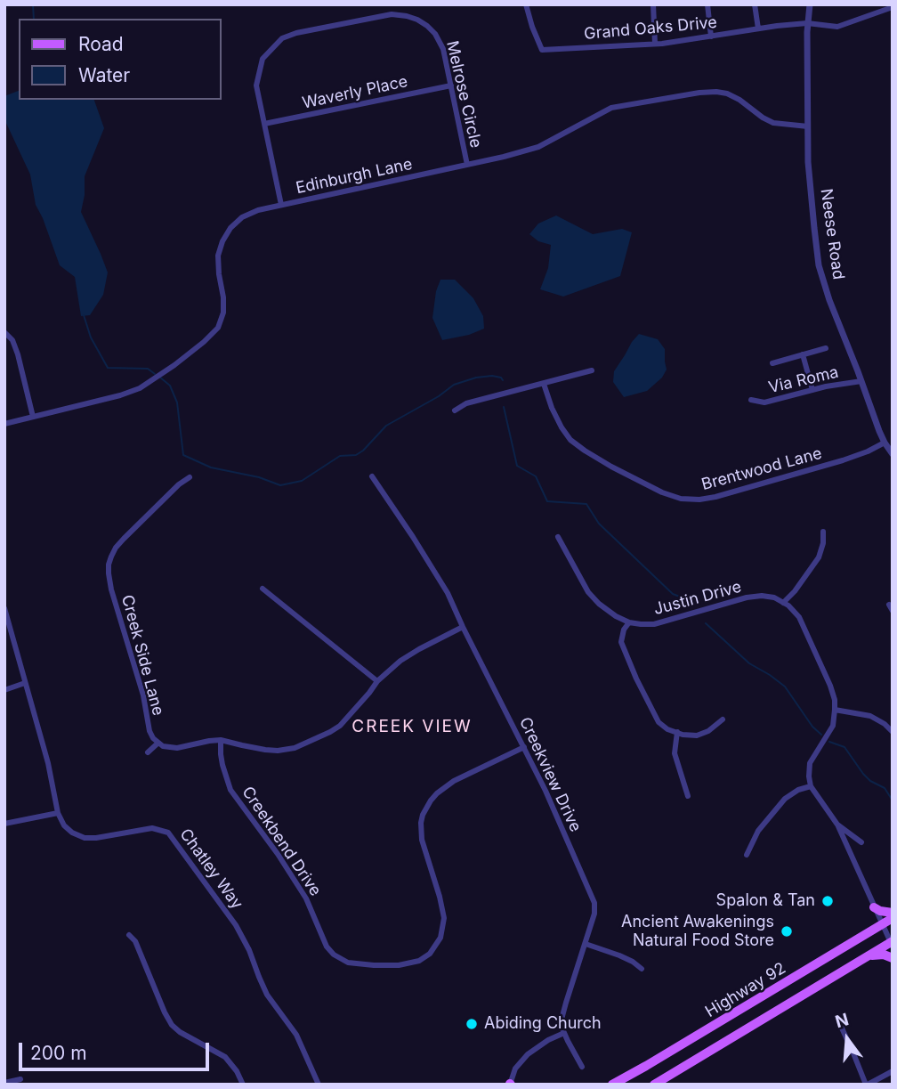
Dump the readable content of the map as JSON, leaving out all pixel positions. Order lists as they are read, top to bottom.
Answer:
{
  "streets": {
    "main road": ["Highway 92"],
    "street": [
      "Grand Oaks Drive",
      "Waverly Place",
      "Melrose Circle",
      "Edinburgh Lane",
      "Neese Road",
      "Via Roma",
      "Brentwood Lane",
      "Justin Drive",
      "Creek Side Lane",
      "Creekview Drive",
      "Creekbend Drive",
      "Chatley Way"
    ]
  },
  "crossings": [
    ["Grand Oaks Drive", "Neese Road"],
    ["Waverly Place", "Melrose Circle"],
    ["Melrose Circle", "Edinburgh Lane"],
    ["Edinburgh Lane", "Neese Road"],
    ["Neese Road", "Via Roma"],
    ["Neese Road", "Brentwood Lane"],
    ["Creekview Drive", "Creekbend Drive"]
  ],
  "districts": ["CREEK VIEW"],
  "places": ["Spalon & Tan", "Ancient Awakenings Natural Food Store", "Abiding Church"],
  "legend": ["Road", "Water"],
  "scale_bar": "200 m",
  "north": "top"
}
